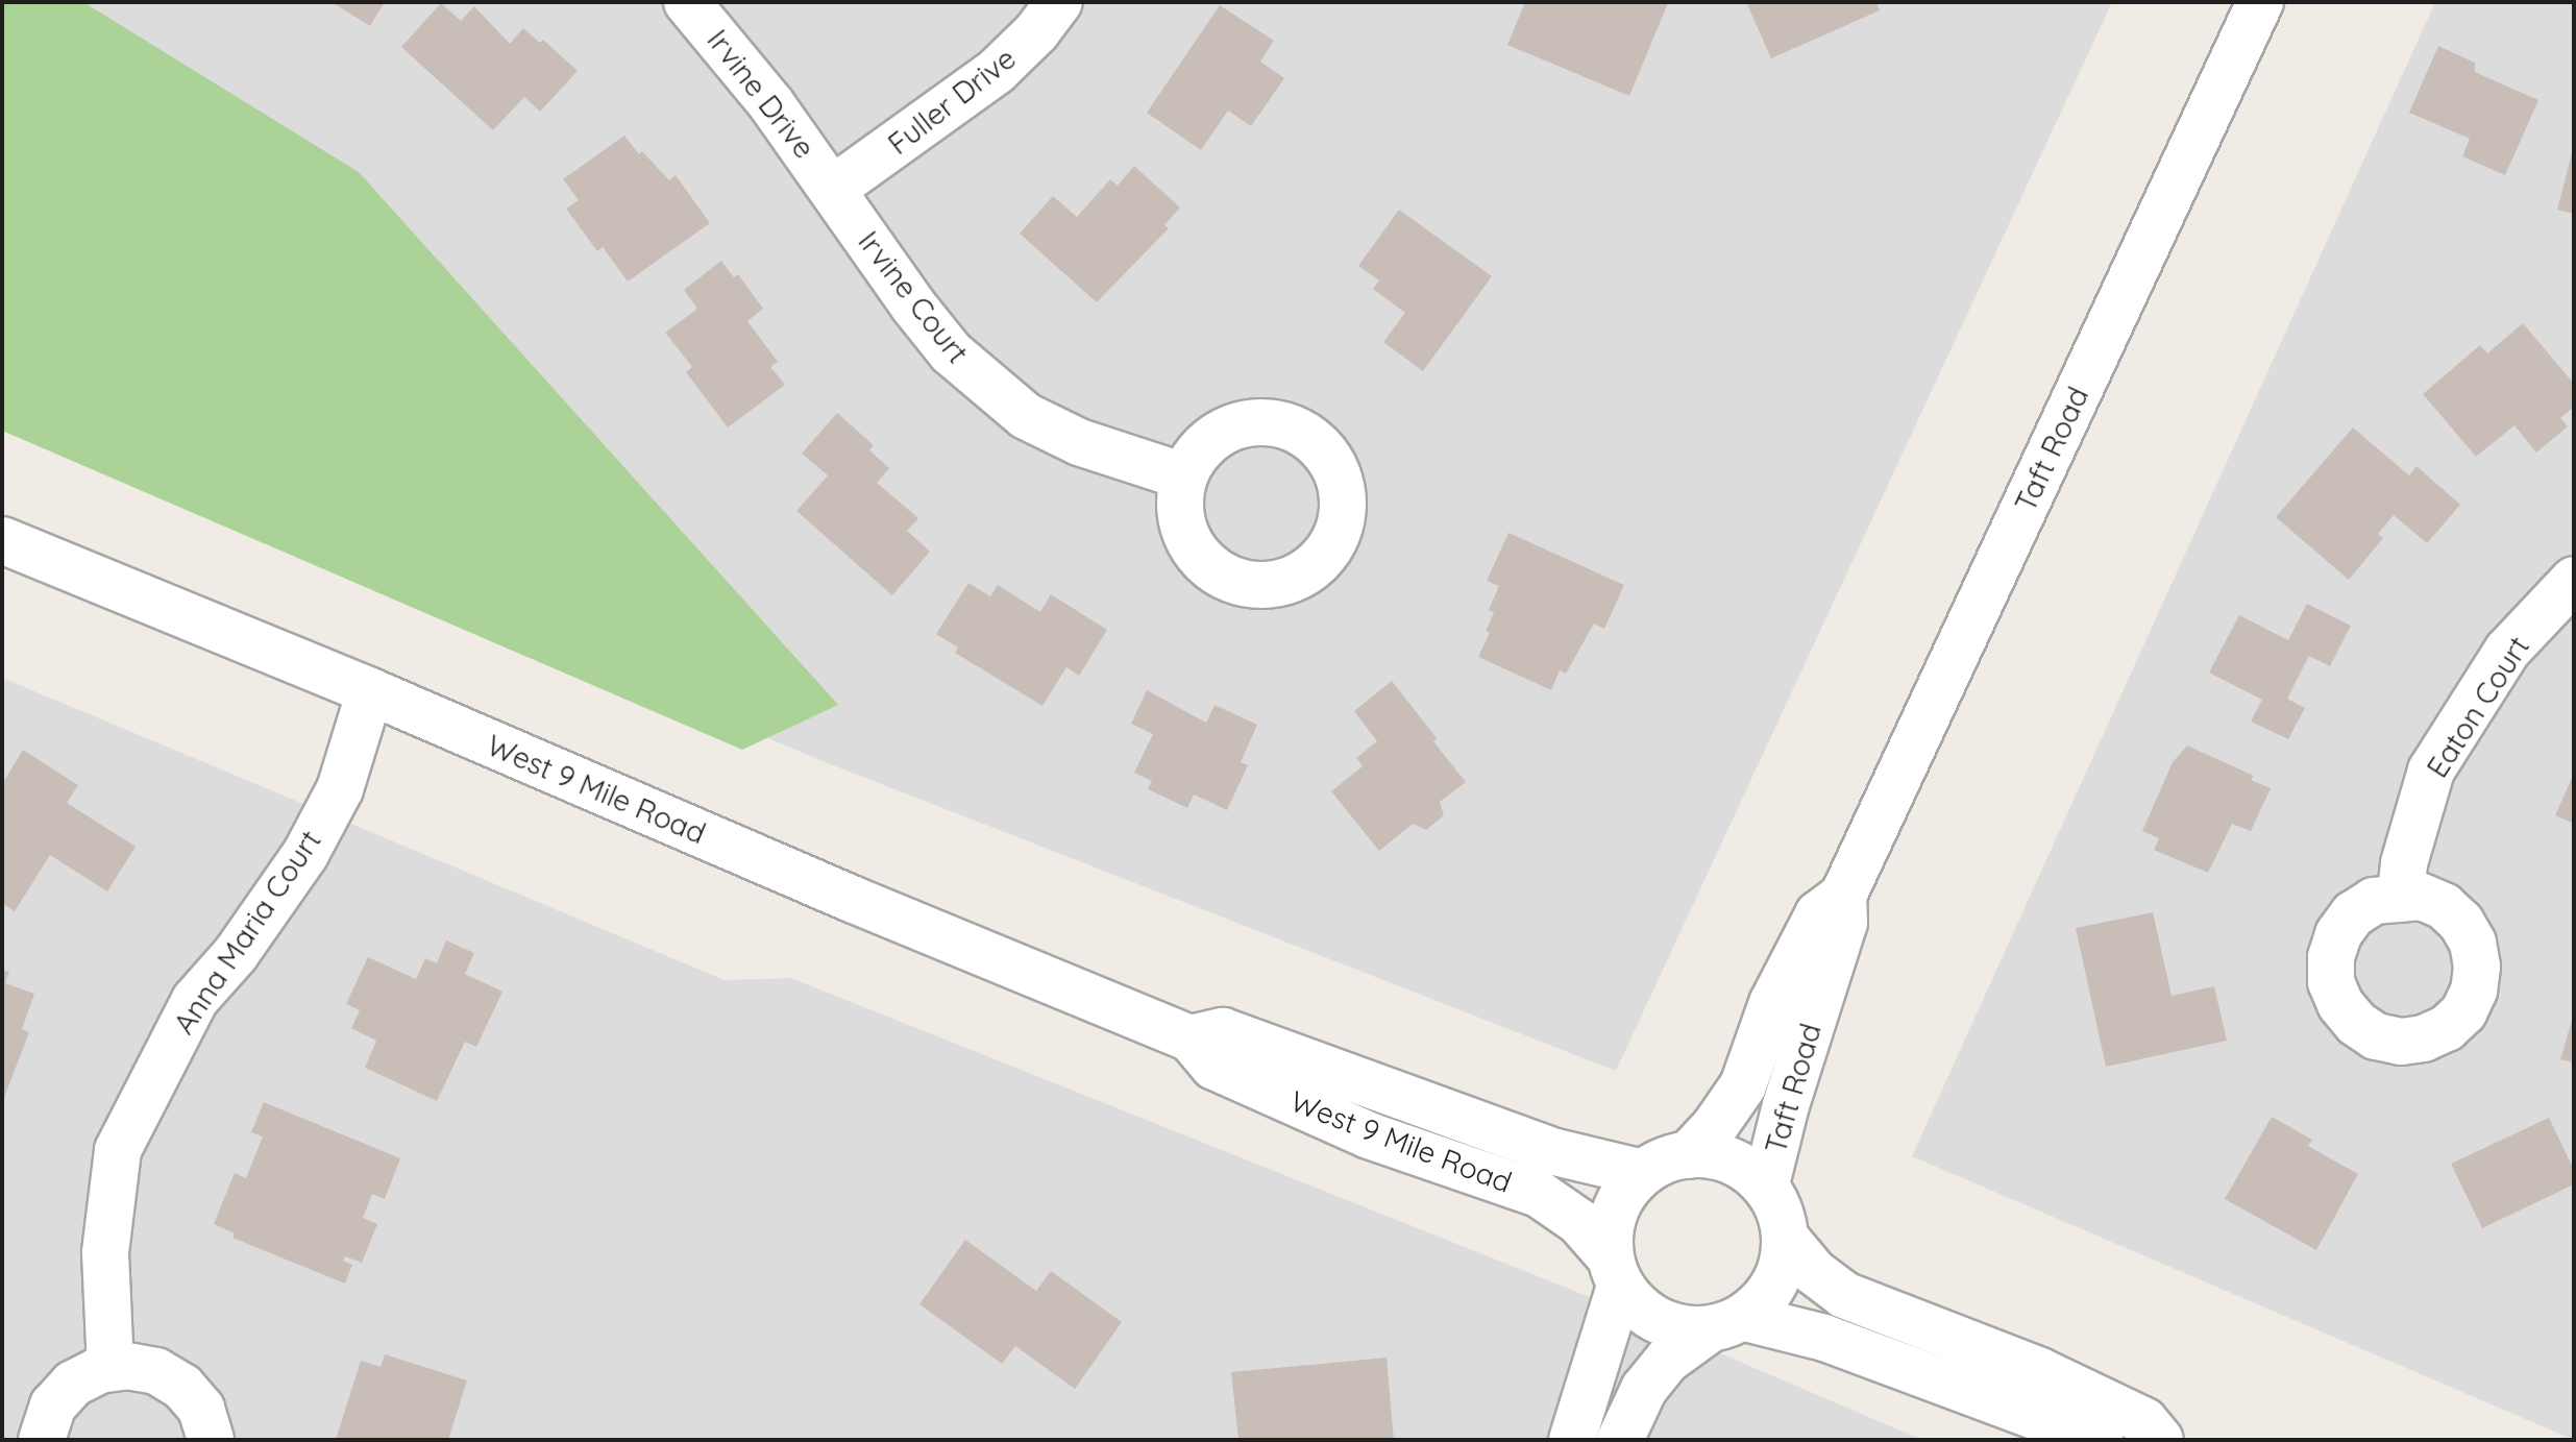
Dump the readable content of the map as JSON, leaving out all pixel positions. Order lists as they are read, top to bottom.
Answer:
{
  "streets": {
    "street": [
      "Irvine Drive",
      "Fuller Drive",
      "Irvine Court",
      "Taft Road",
      "Eaton Court",
      "West 9 Mile Road",
      "Anna Maria Court"
    ]
  },
  "crossings": [
    ["Irvine Drive", "Fuller Drive"],
    ["Irvine Drive", "Irvine Court"],
    ["Fuller Drive", "Irvine Court"],
    ["Taft Road", "West 9 Mile Road"],
    ["West 9 Mile Road", "Anna Maria Court"]
  ]
}
